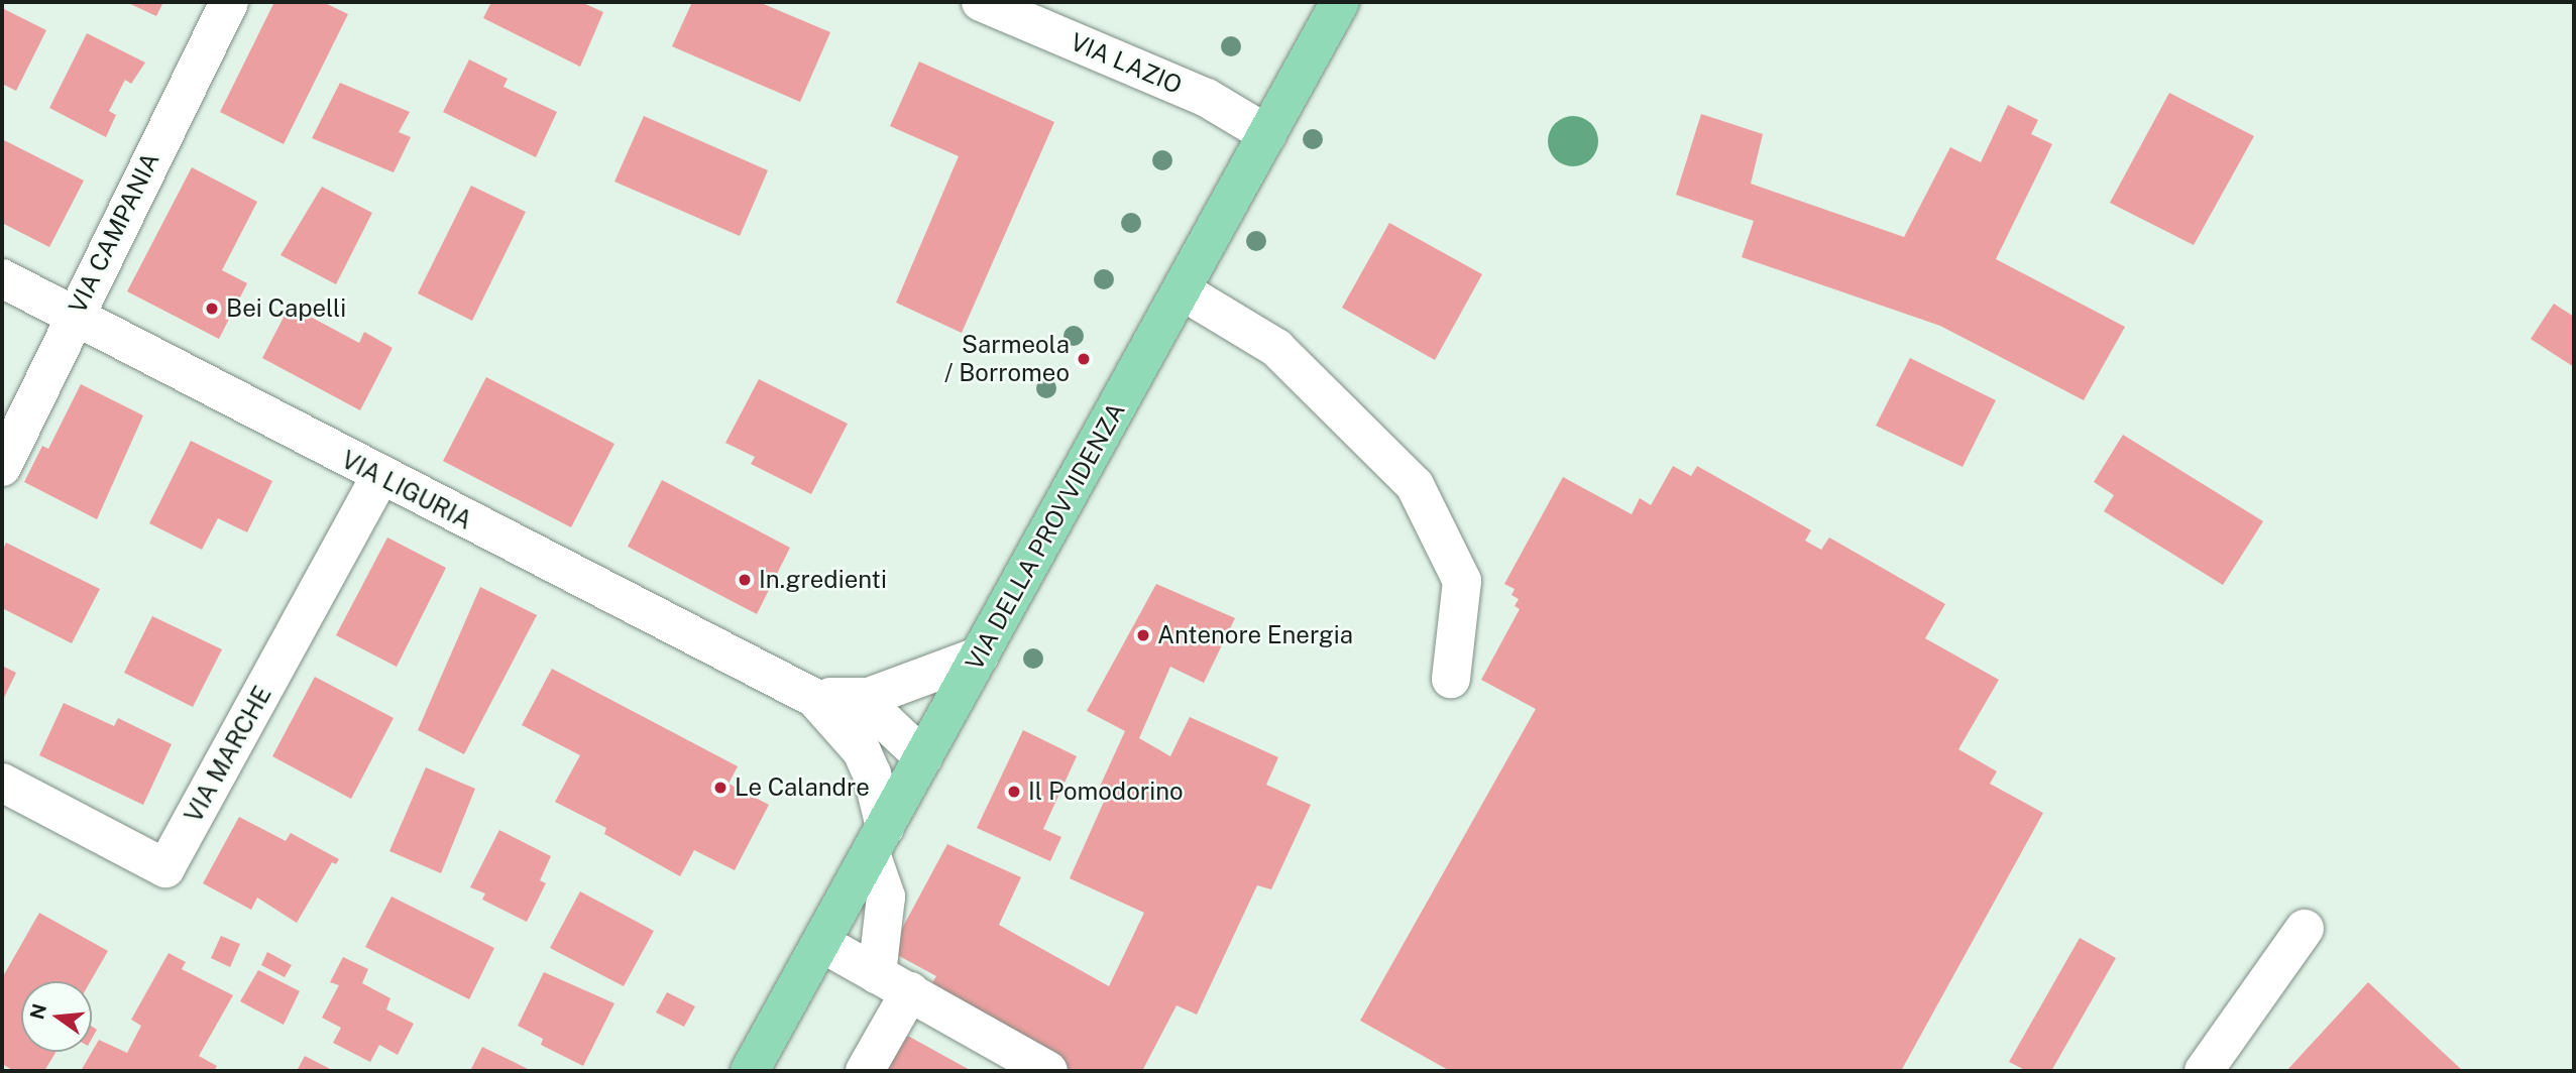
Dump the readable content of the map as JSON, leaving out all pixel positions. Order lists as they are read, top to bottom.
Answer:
{
  "streets": {
    "main road": ["VIA DELLA PROVVIDENZA"],
    "street": [
      "VIA LAZIO",
      "VIA CAMPANIA",
      "VIA LIGURIA",
      "VIA MARCHE"
    ]
  },
  "crossings": [
    ["VIA LAZIO", "VIA DELLA PROVVIDENZA"],
    ["VIA CAMPANIA", "VIA LIGURIA"],
    ["VIA LIGURIA", "VIA DELLA PROVVIDENZA"],
    ["VIA LIGURIA", "VIA MARCHE"]
  ],
  "places": [
    "Bei Capelli",
    "Sarmeola / Borromeo",
    "In.gredienti",
    "Antenore Energia",
    "Le Calandre",
    "Il Pomodorino"
  ],
  "north": "left"
}
